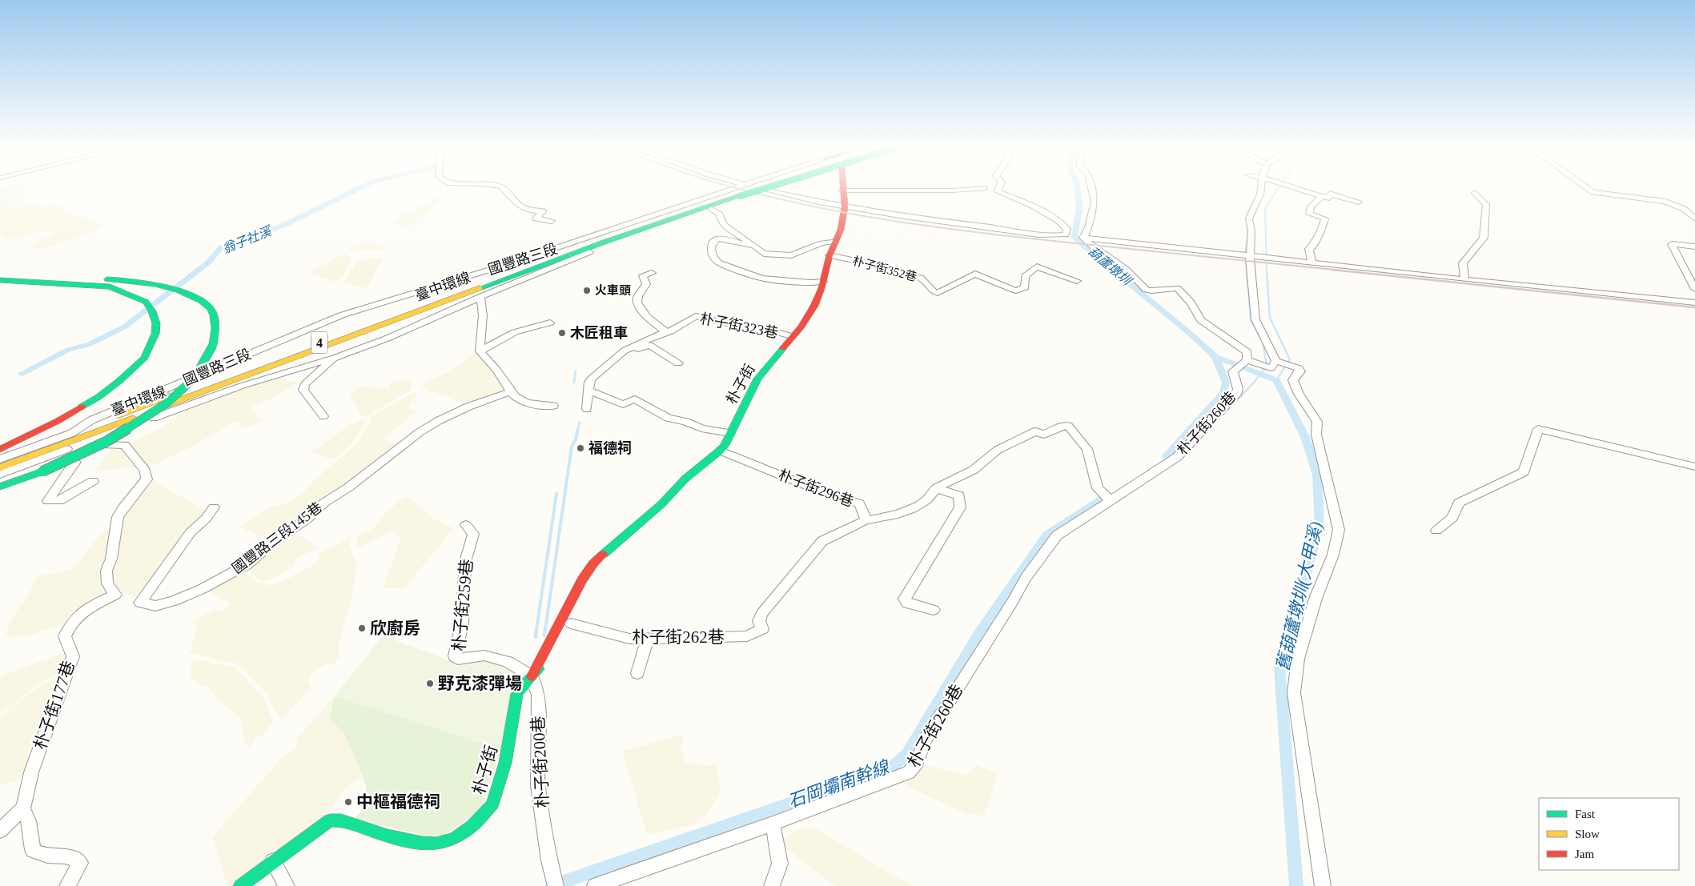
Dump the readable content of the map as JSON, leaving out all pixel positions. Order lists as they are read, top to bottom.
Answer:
{
  "streets": {
    "main road": ["臺中環線", "4", "朴子街"],
    "street": [
      "國豐路三段",
      "朴子街352巷",
      "朴子街323巷",
      "朴子街260巷",
      "朴子街296巷",
      "國豐路三段145巷",
      "朴子街259巷",
      "朴子街262巷",
      "朴子街177巷",
      "朴子街200巷"
    ]
  },
  "crossings": [
    ["國豐路三段", "臺中環線"],
    ["朴子街352巷", "朴子街"],
    ["朴子街323巷", "朴子街"],
    ["朴子街", "朴子街296巷"],
    ["朴子街", "朴子街259巷"],
    ["朴子街", "朴子街262巷"],
    ["朴子街", "朴子街200巷"],
    ["朴子街296巷", "朴子街262巷"],
    ["朴子街259巷", "朴子街200巷"]
  ],
  "water": [
    "翁子社溪",
    "葫蘆墩圳",
    "舊葫蘆墩圳(大甲溪)",
    "石岡壩南幹線"
  ],
  "places": [
    "火車頭",
    "木匠租車",
    "福德祠",
    "欣廚房",
    "野克漆彈場",
    "中樞福德祠"
  ],
  "legend": ["Fast", "Slow", "Jam"]
}
